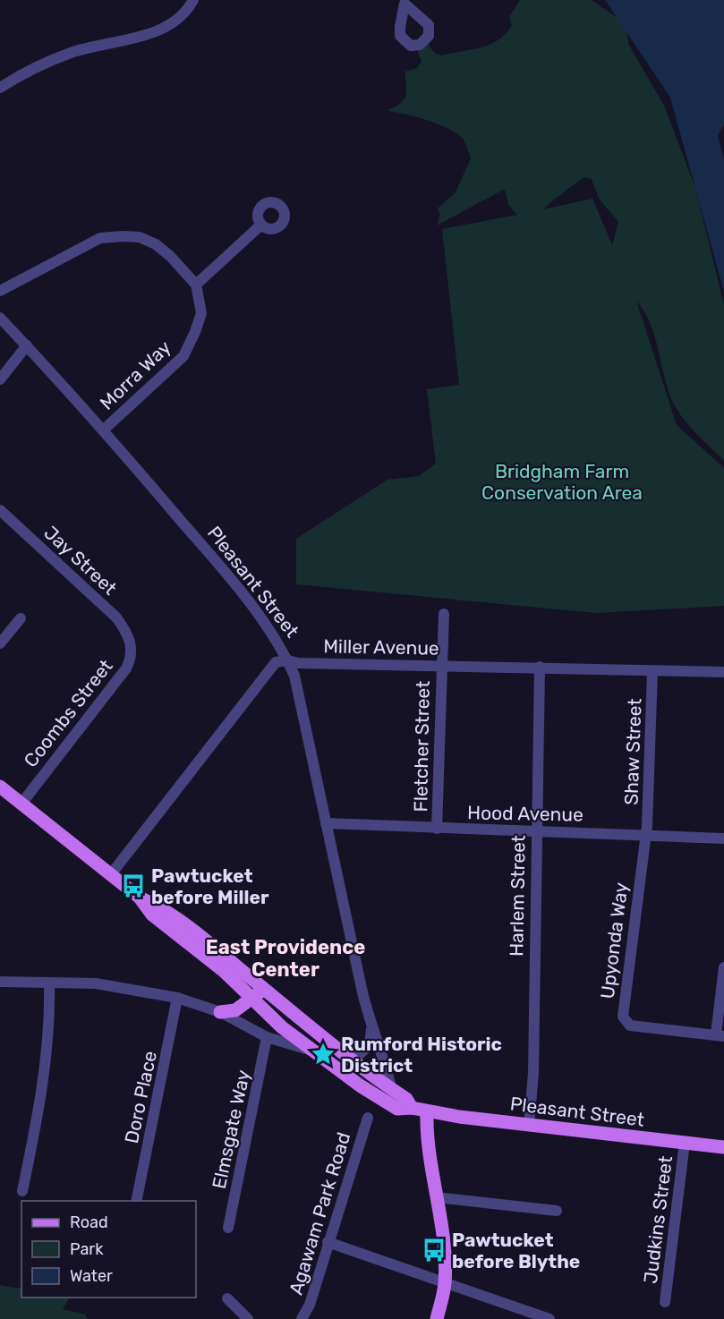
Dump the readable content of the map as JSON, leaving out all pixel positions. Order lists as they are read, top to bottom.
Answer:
{
  "streets": {
    "main road": ["Pleasant Street"],
    "street": [
      "Morra Way",
      "Jay Street",
      "Miller Avenue",
      "Coombs Street",
      "Fletcher Street",
      "Shaw Street",
      "Hood Avenue",
      "Harlem Street",
      "Upyonda Way",
      "Doro Place",
      "Elmsgate Way",
      "Agawam Park Road",
      "Judkins Street"
    ]
  },
  "crossings": [
    ["Morra Way", "Pleasant Street"],
    ["Jay Street", "Coombs Street"],
    ["Pleasant Street", "Miller Avenue"],
    ["Pleasant Street", "Hood Avenue"],
    ["Pleasant Street", "Harlem Street"],
    ["Pleasant Street", "Judkins Street"],
    ["Miller Avenue", "Fletcher Street"],
    ["Miller Avenue", "Shaw Street"],
    ["Miller Avenue", "Harlem Street"],
    ["Fletcher Street", "Hood Avenue"],
    ["Shaw Street", "Hood Avenue"],
    ["Shaw Street", "Upyonda Way"],
    ["Hood Avenue", "Harlem Street"],
    ["Hood Avenue", "Upyonda Way"]
  ],
  "districts": ["East Providence Center"],
  "parks": ["Bridgham Farm Conservation Area"],
  "places": {
    "bus stop": ["Pawtucket before Miller", "Pawtucket before Blythe"],
    "place": ["Rumford Historic District"]
  },
  "legend": ["Road", "Park", "Water"]
}
